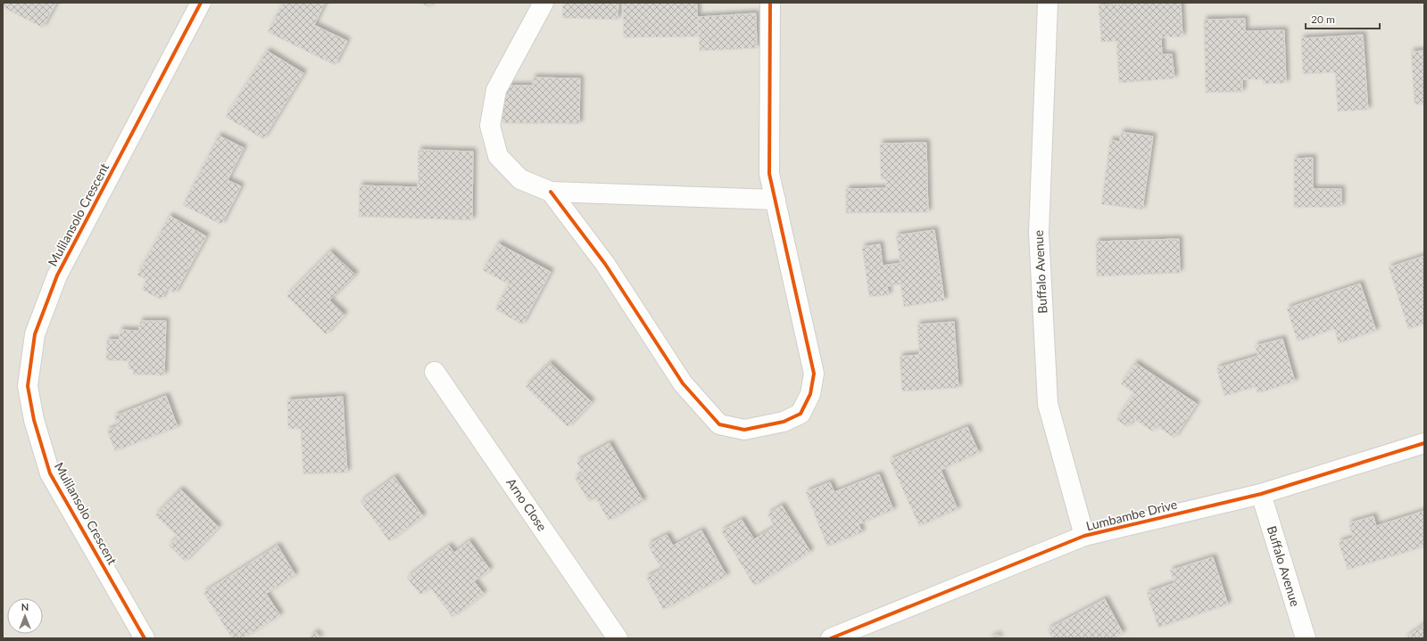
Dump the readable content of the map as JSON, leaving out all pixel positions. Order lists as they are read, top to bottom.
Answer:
{
  "streets": {
    "street": [
      "Mulilansolo Crescent",
      "Buffalo Avenue",
      "Arno Close",
      "Lumbambe Drive"
    ]
  },
  "crossings": [
    ["Buffalo Avenue", "Lumbambe Drive"]
  ],
  "scale_bar": "20 m",
  "north": "top"
}
